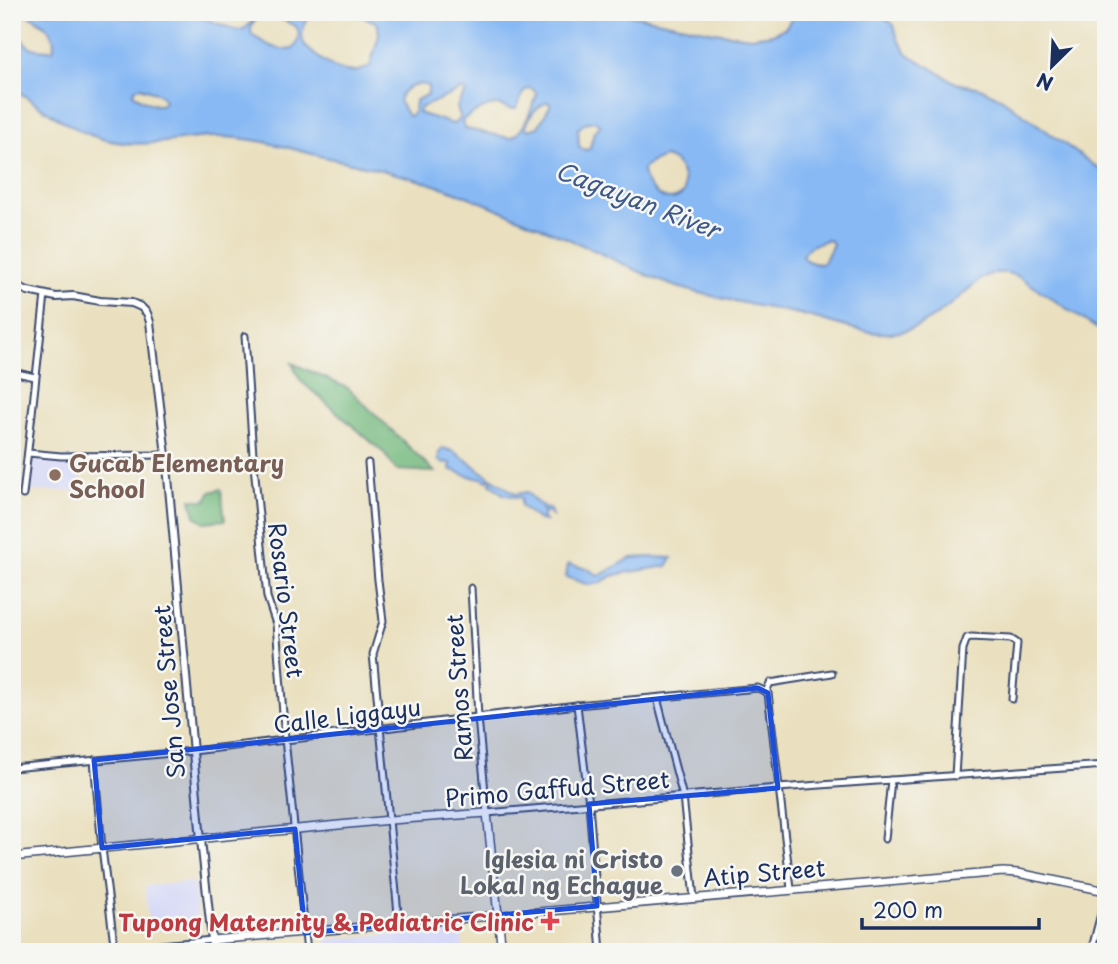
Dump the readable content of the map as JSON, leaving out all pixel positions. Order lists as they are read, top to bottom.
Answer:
{
  "streets": {
    "main road": [
      "Ramos Street",
      "San Jose Street",
      "Primo Gaffud Street",
      "Atip Street"
    ],
    "street": ["Rosario Street", "Calle Liggayu"]
  },
  "crossings": [
    ["Rosario Street", "Calle Liggayu"],
    ["Rosario Street", "Primo Gaffud Street"],
    ["Rosario Street", "Atip Street"],
    ["Ramos Street", "Calle Liggayu"],
    ["Ramos Street", "Primo Gaffud Street"],
    ["Ramos Street", "Atip Street"],
    ["San Jose Street", "Calle Liggayu"],
    ["San Jose Street", "Primo Gaffud Street"],
    ["San Jose Street", "Atip Street"]
  ],
  "water": ["Cagayan River"],
  "places": {
    "other": ["Gucab Elementary School", "Iglesia ni Cristo Lokal ng Echague"],
    "health": ["Tupong Maternity & Pediatric Clinic"]
  },
  "scale_bar": "200 m",
  "north": "bottom left"
}
